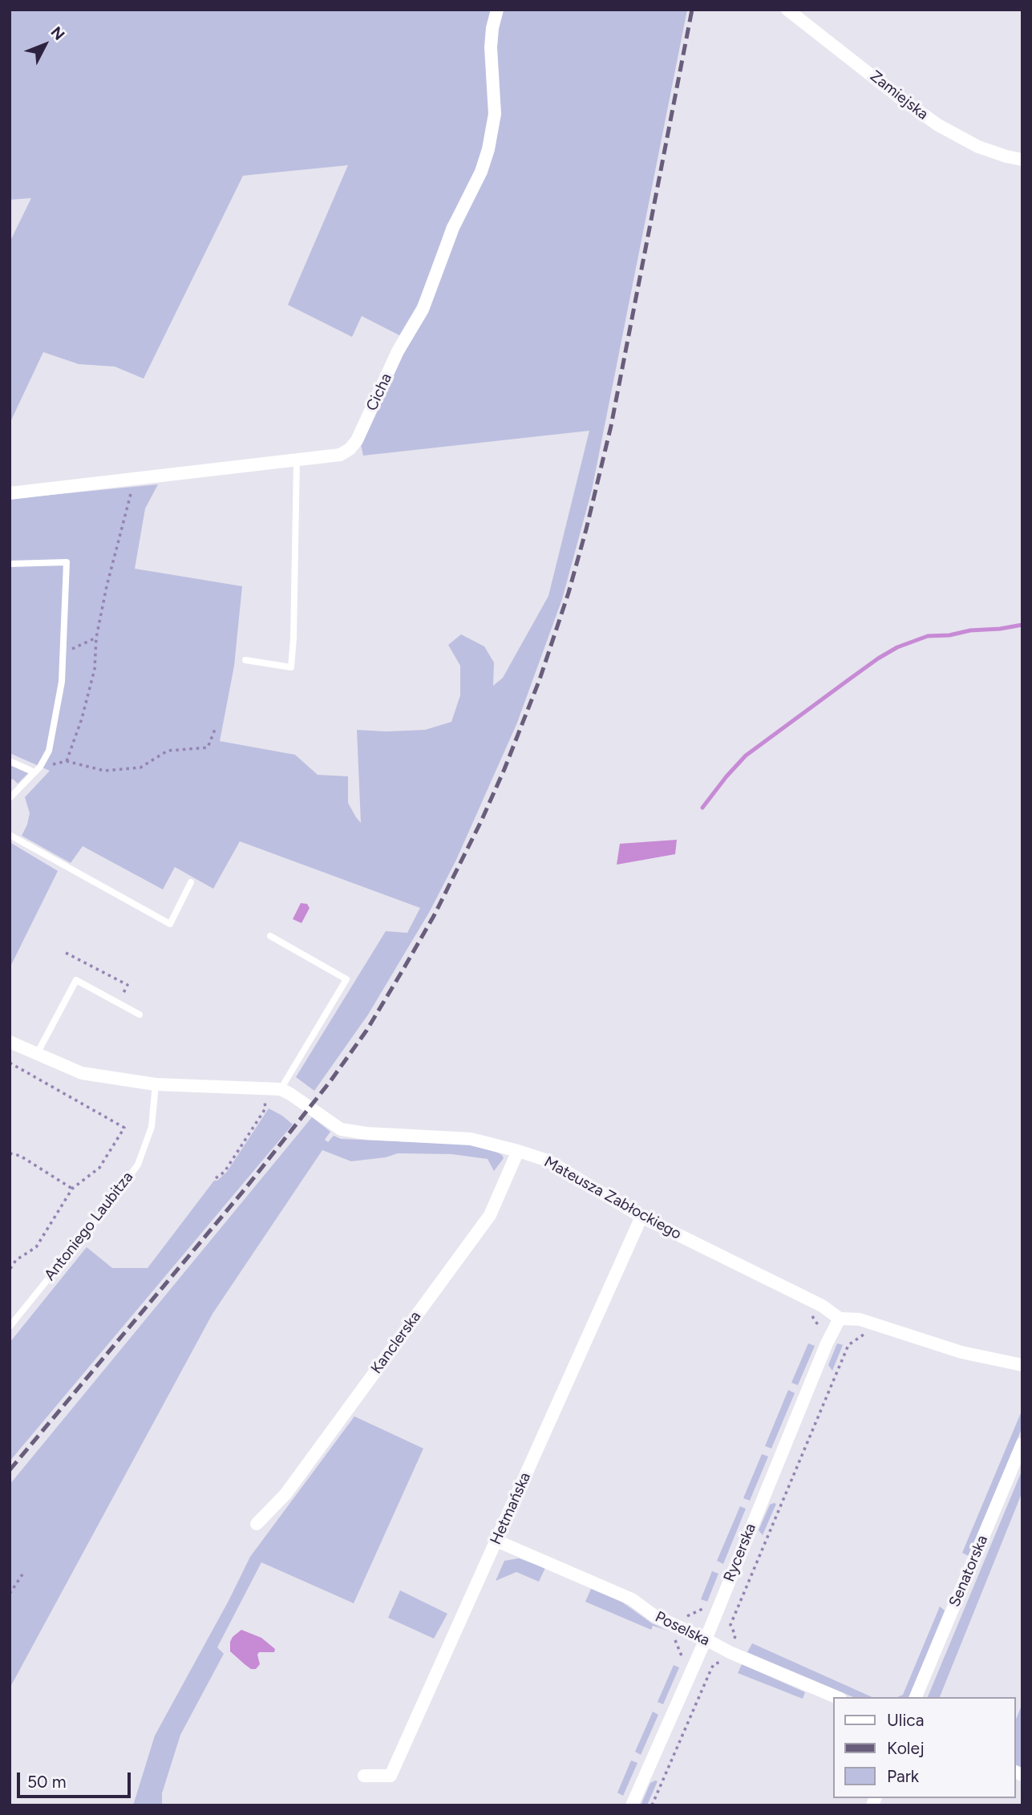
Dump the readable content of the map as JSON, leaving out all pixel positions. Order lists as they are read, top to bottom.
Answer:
{
  "streets": {
    "street": [
      "Zamiejska",
      "Cicha",
      "Mateusza Zabłockiego",
      "Kanclerska",
      "Hetmańska",
      "Rycerska",
      "Senatorska",
      "Poselska"
    ],
    "lane": ["Antoniego Laubitza"]
  },
  "crossings": [
    ["Mateusza Zabłockiego", "Kanclerska"],
    ["Mateusza Zabłockiego", "Hetmańska"],
    ["Mateusza Zabłockiego", "Rycerska"],
    ["Hetmańska", "Poselska"],
    ["Rycerska", "Poselska"]
  ],
  "legend": ["Ulica", "Kolej", "Park"],
  "scale_bar": "50 m",
  "north": "top right"
}
